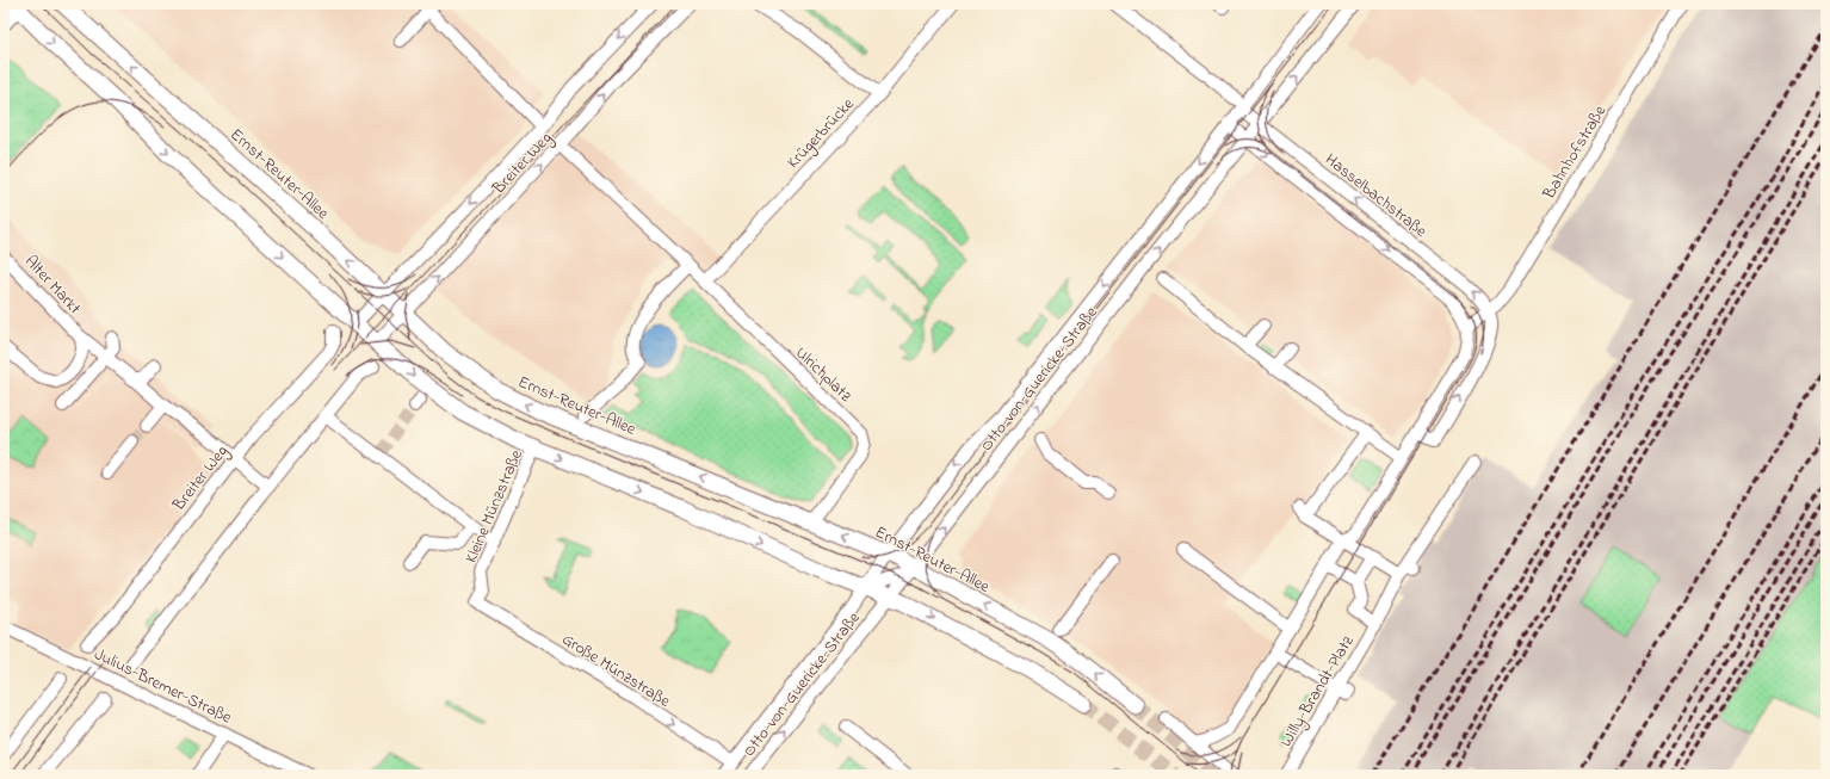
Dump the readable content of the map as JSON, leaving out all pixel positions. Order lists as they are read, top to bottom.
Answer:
{
  "streets": {
    "main road": ["Ernst-Reuter-Allee"],
    "street": [
      "Krügerbrücke",
      "Bahnhofstraße",
      "Breiter Weg",
      "Hasselbachstraße",
      "Alter Markt",
      "Ulrichplatz",
      "Otto-von-Guericke-Straße",
      "Kleine Münzstraße",
      "Große Münzstraße",
      "Julius-Bremer-Straße",
      "Willy-Brandt-Platz"
    ]
  },
  "crossings": [
    ["Krügerbrücke", "Ulrichplatz"],
    ["Bahnhofstraße", "Hasselbachstraße"],
    ["Breiter Weg", "Ernst-Reuter-Allee"],
    ["Breiter Weg", "Alter Markt"],
    ["Ernst-Reuter-Allee", "Ulrichplatz"],
    ["Ernst-Reuter-Allee", "Otto-von-Guericke-Straße"],
    ["Hasselbachstraße", "Otto-von-Guericke-Straße"],
    ["Otto-von-Guericke-Straße", "Große Münzstraße"],
    ["Kleine Münzstraße", "Große Münzstraße"]
  ],
  "one_way": ["Große Münzstraße"]
}
